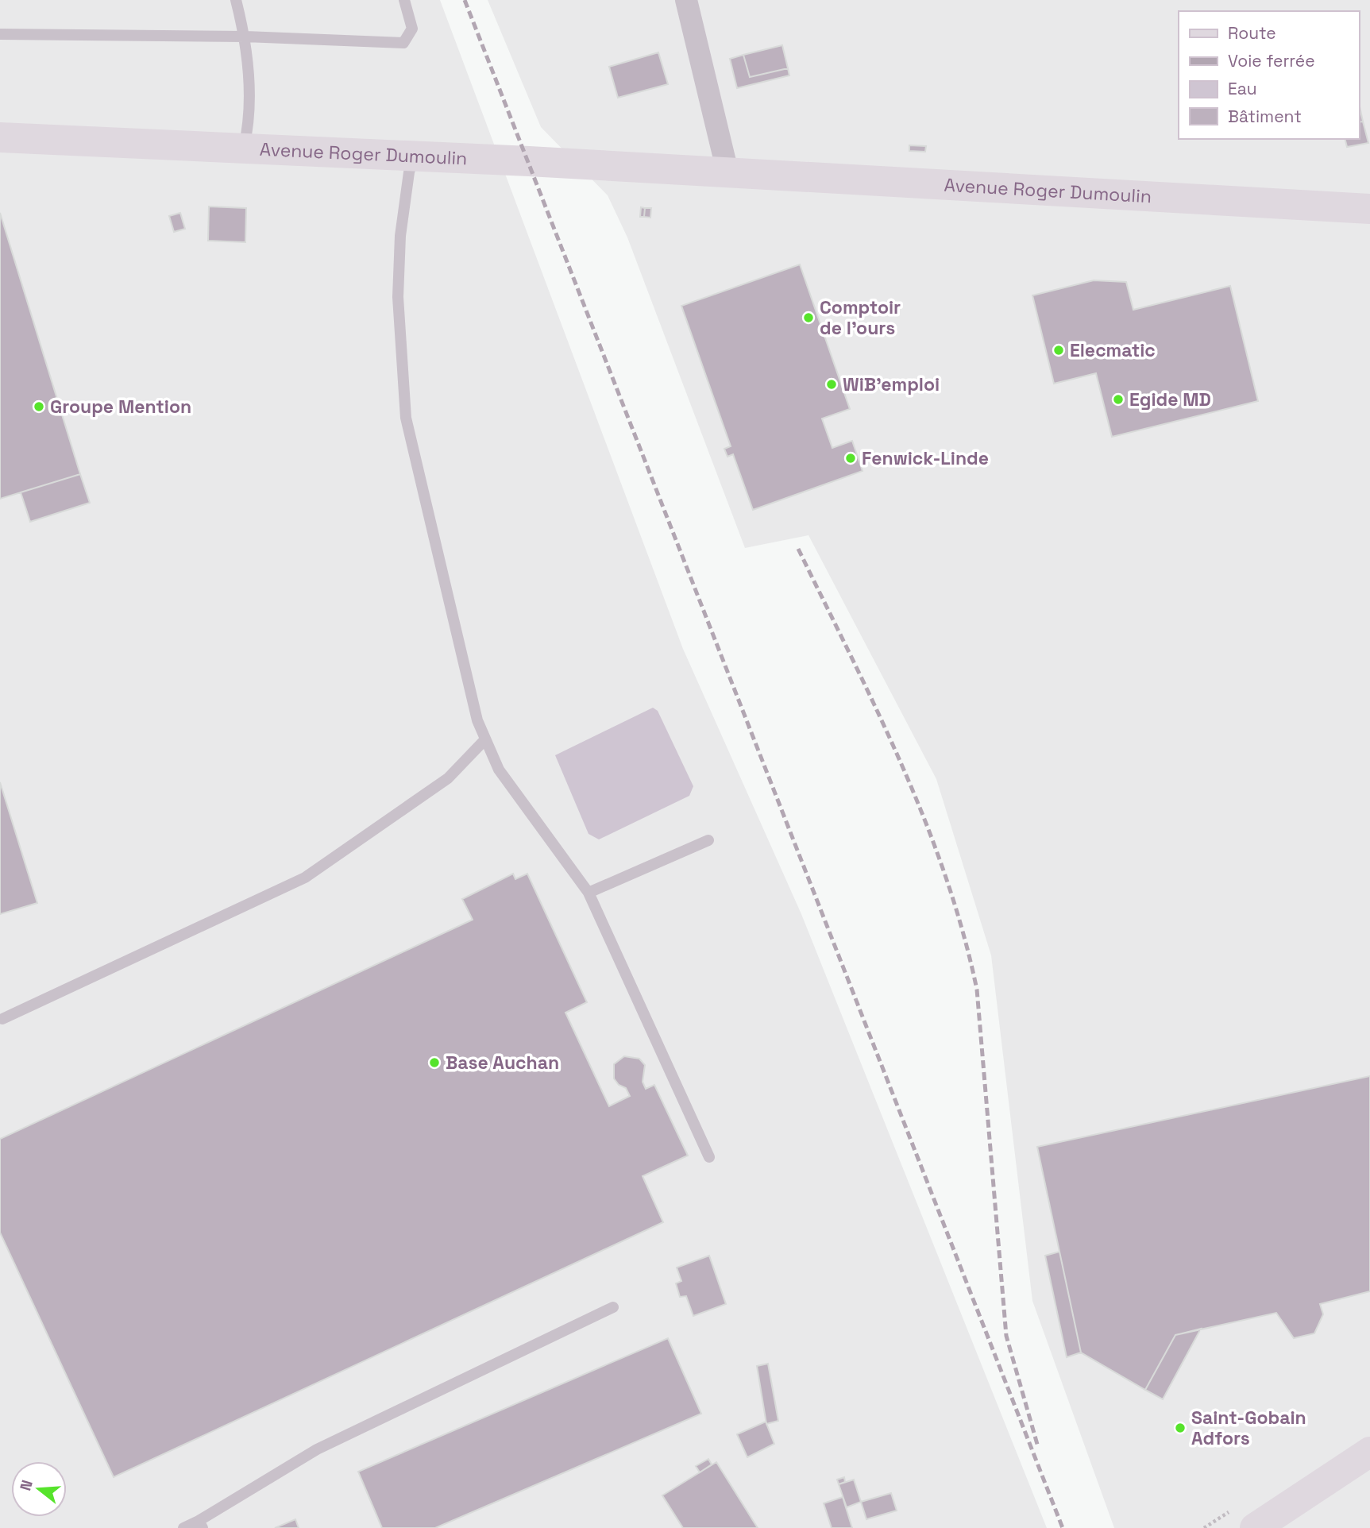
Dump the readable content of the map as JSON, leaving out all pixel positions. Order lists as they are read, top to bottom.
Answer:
{
  "streets": {
    "main road": ["Avenue Roger Dumoulin"]
  },
  "places": [
    "Comptoir de l'ours",
    "Elecmatic",
    "WiB'emploi",
    "Egide MD",
    "Groupe Mention",
    "Fenwick-Linde",
    "Base Auchan",
    "Saint-Gobain Adfors"
  ],
  "legend": [
    "Route",
    "Voie ferrée",
    "Eau",
    "Bâtiment"
  ],
  "north": "left"
}
